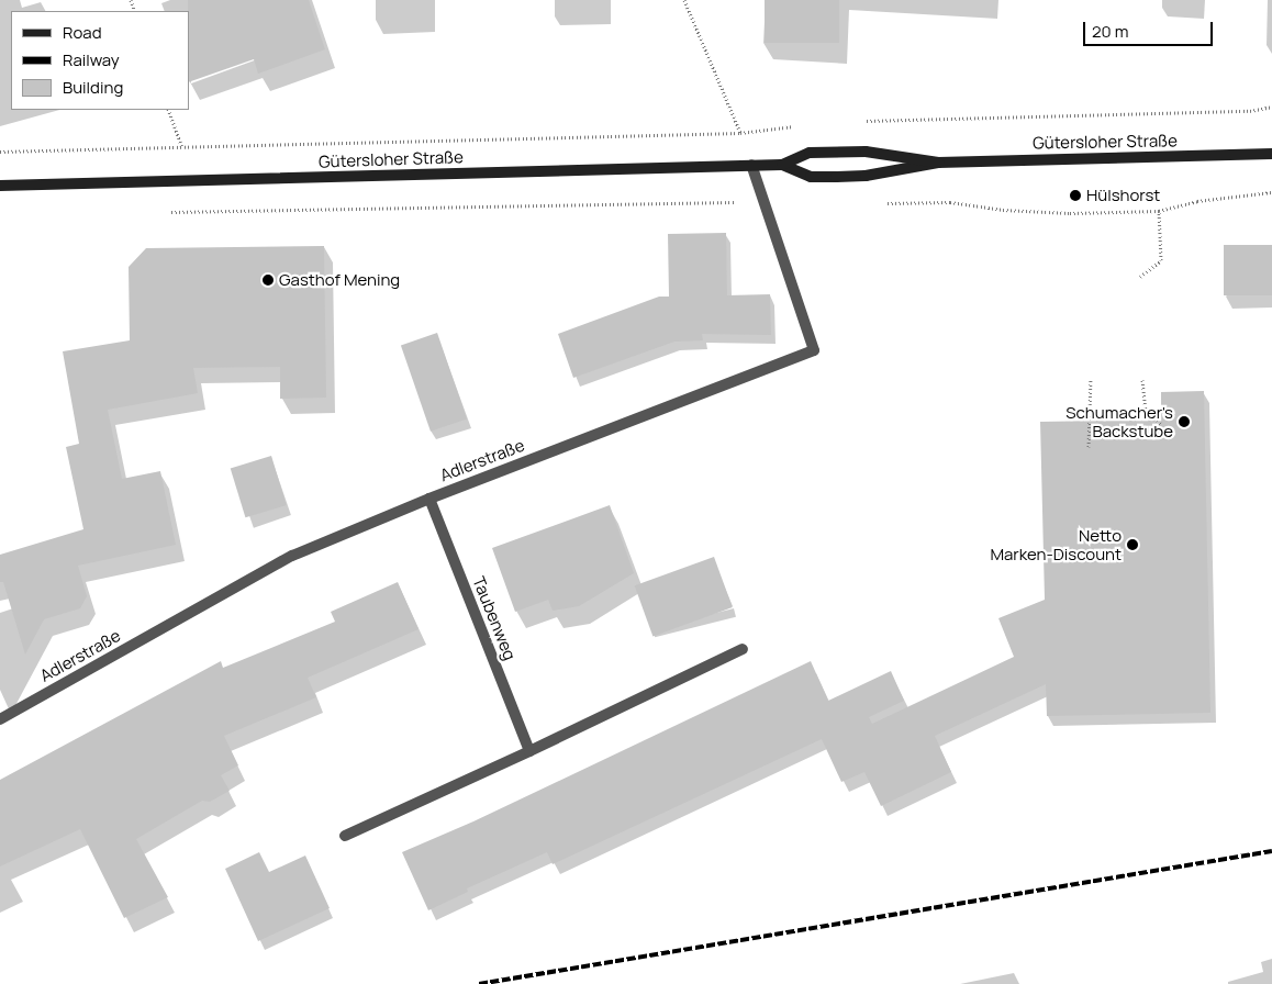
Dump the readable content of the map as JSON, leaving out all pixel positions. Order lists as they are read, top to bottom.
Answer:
{
  "streets": {
    "main road": ["Gütersloher Straße"],
    "street": ["Adlerstraße", "Taubenweg"]
  },
  "crossings": [
    ["Gütersloher Straße", "Adlerstraße"],
    ["Adlerstraße", "Taubenweg"]
  ],
  "places": [
    "Hülshorst",
    "Gasthof Mening",
    "Schumacher's Backstube",
    "Netto Marken-Discount"
  ],
  "legend": ["Road", "Railway", "Building"],
  "scale_bar": "20 m"
}
